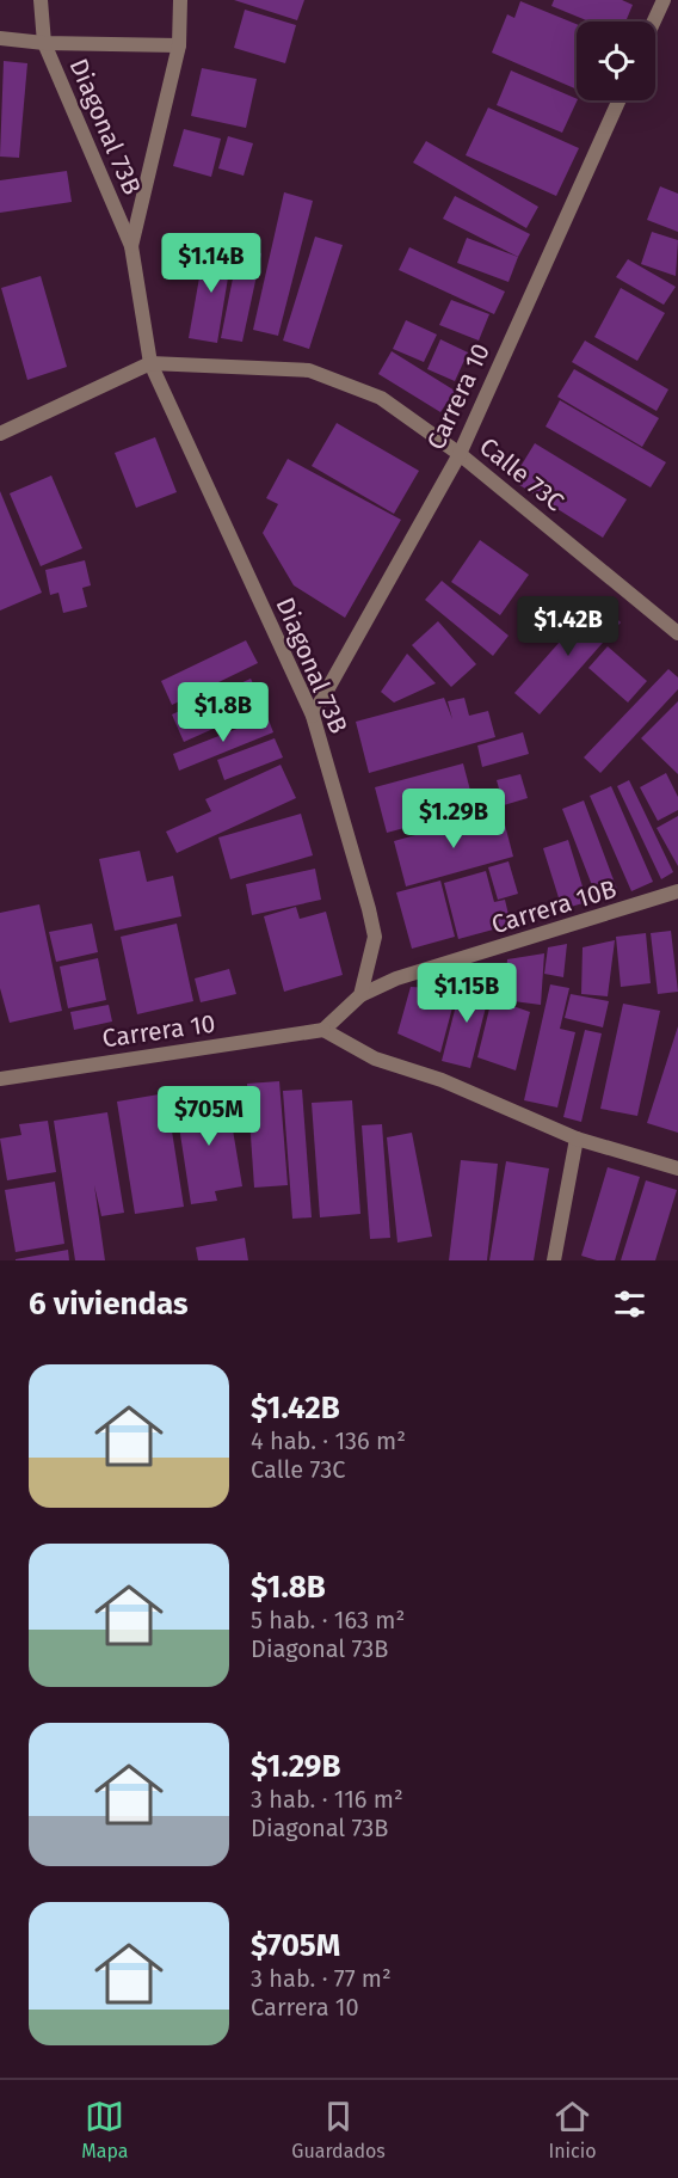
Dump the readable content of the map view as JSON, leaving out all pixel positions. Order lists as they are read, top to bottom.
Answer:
{
  "streets": {
    "street": [
      "Diagonal 73B",
      "Carrera 10",
      "Calle 73C",
      "Carrera 10B"
    ]
  },
  "crossings": [
    ["Diagonal 73B", "Carrera 10"],
    ["Diagonal 73B", "Calle 73C"],
    ["Diagonal 73B", "Carrera 10B"],
    ["Carrera 10", "Calle 73C"]
  ],
  "page": {
    "price": [
      "$1.14B",
      "$1.42B",
      "$1.8B",
      "$1.29B",
      "$1.15B",
      "$705M"
    ],
    "heading": "6 viviendas",
    "list": [
      {
        "name": "$1.42B",
        "note": "4 hab. · 136 m² · Calle 73C"
      },
      {
        "name": "$1.8B",
        "note": "5 hab. · 163 m² · Diagonal 73B"
      },
      {
        "name": "$1.29B",
        "note": "3 hab. · 116 m² · Diagonal 73B"
      },
      {
        "name": "$705M",
        "note": "3 hab. · 77 m² · Carrera 10"
      }
    ],
    "tabs": ["Mapa", "Guardados", "Inicio"]
  }
}
